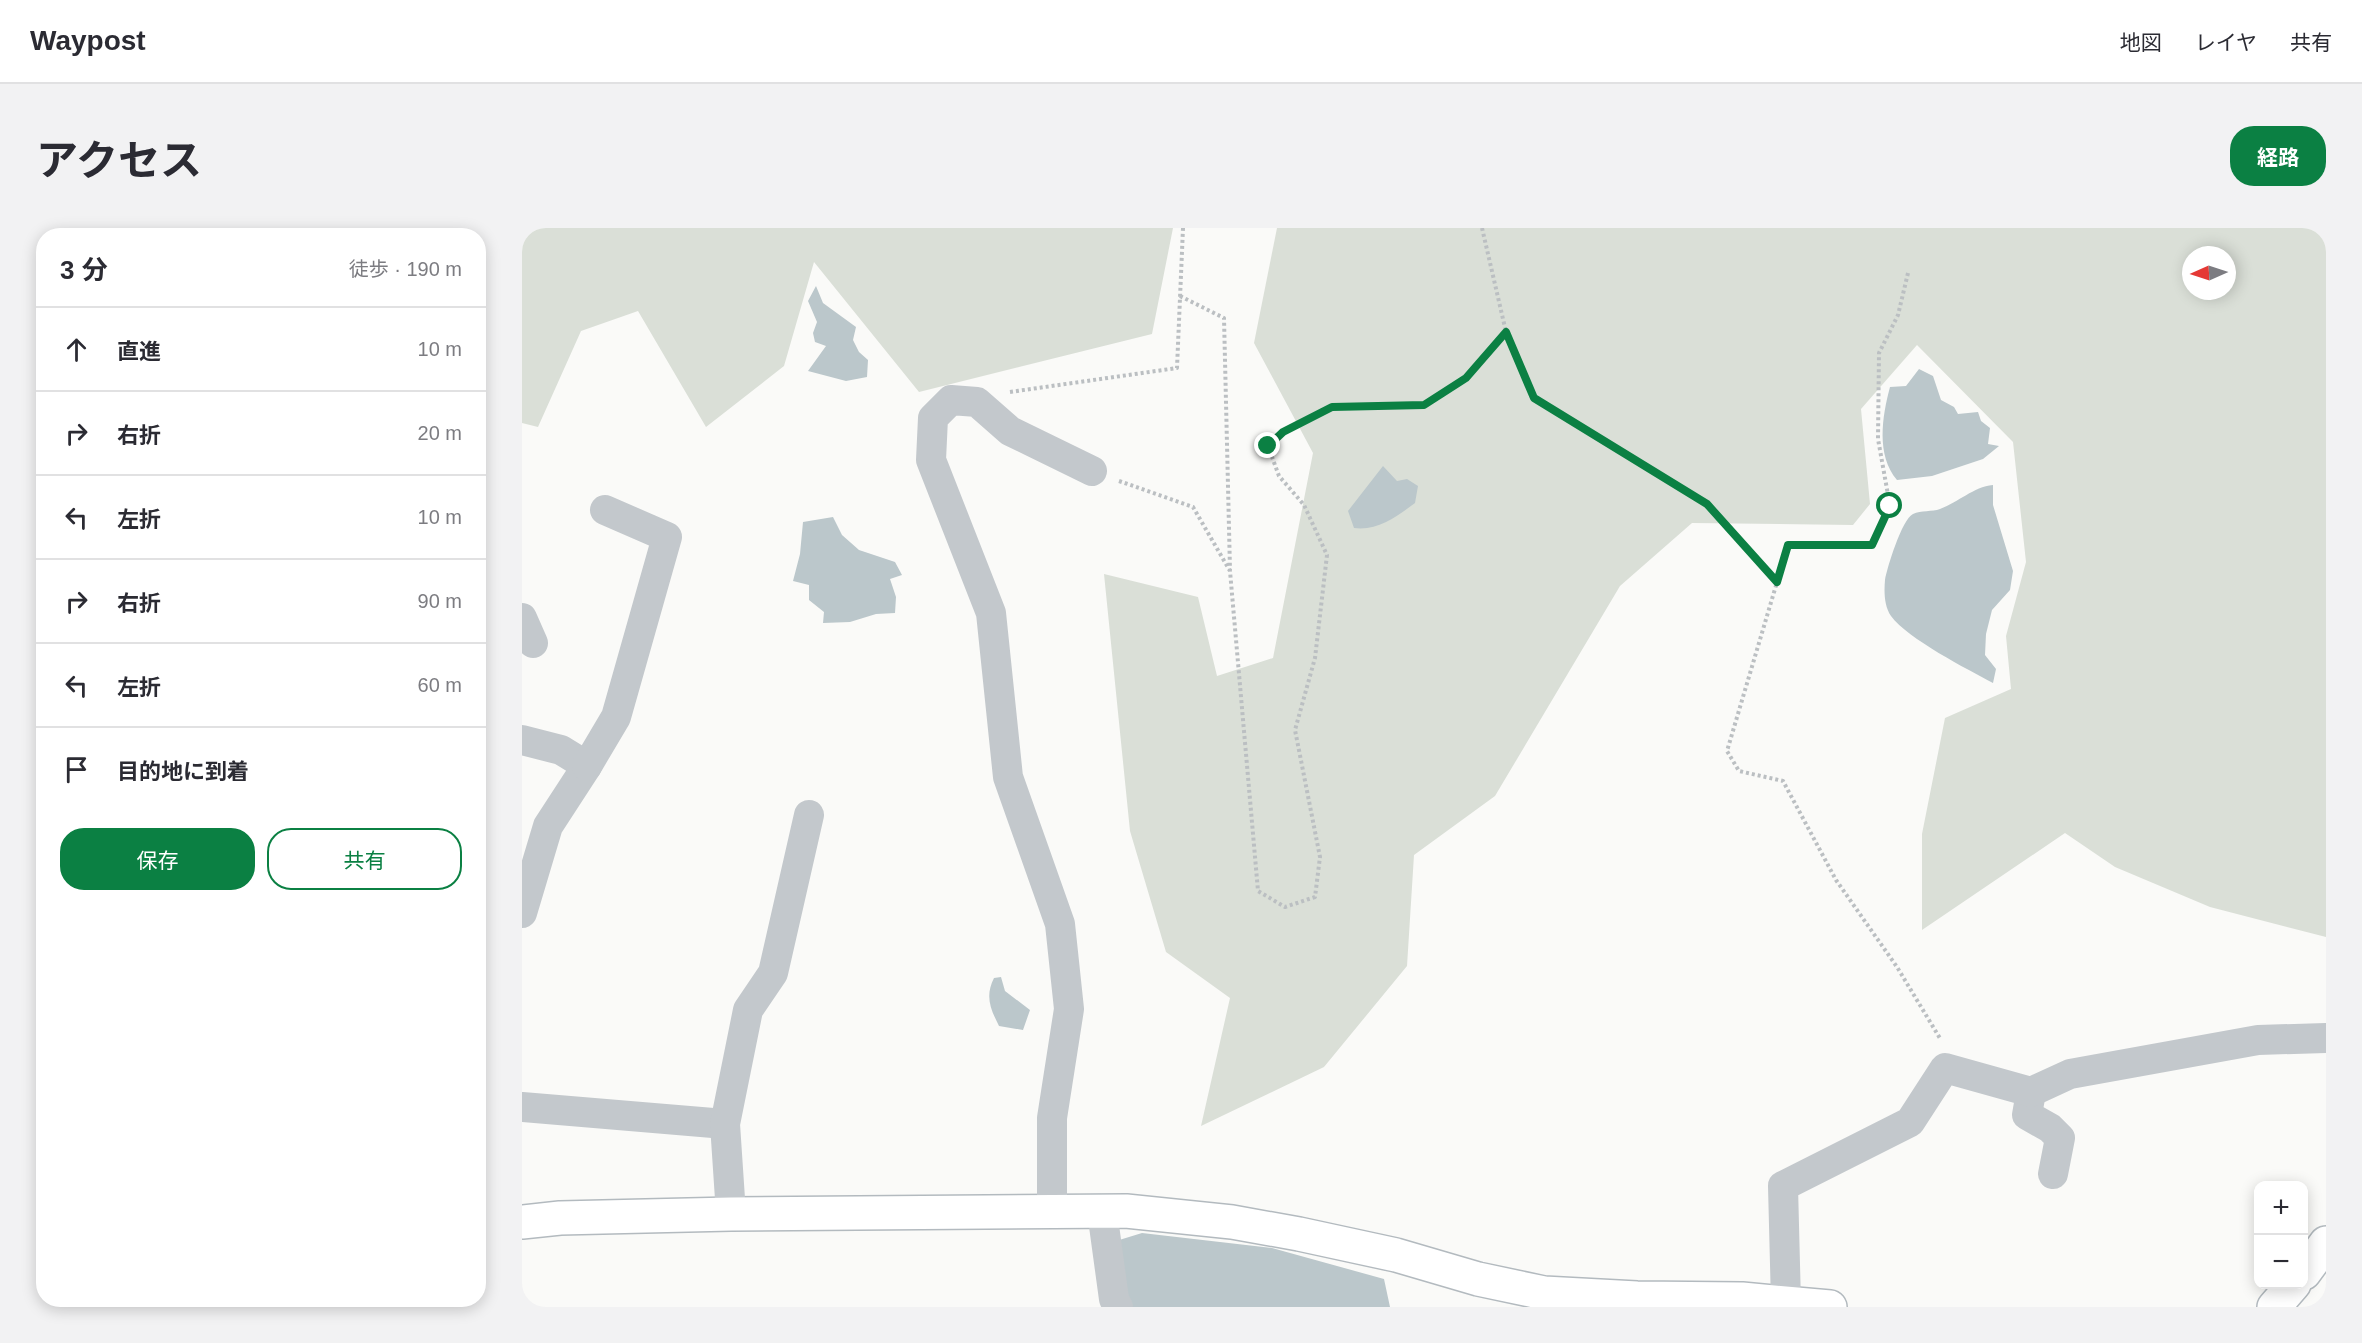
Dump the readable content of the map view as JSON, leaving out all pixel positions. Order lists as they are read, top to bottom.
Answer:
{
  "north": "left",
  "page": {
    "header": "Waypost",
    "nav": ["地図", "レイヤ", "共有"],
    "title": "アクセス",
    "buttons": [
      "経路",
      ["保存", "共有"]
    ],
    "heading": ["3 分", "徒歩 · 190 m"],
    "list": [
      ["直進", "10 m"],
      ["右折", "20 m"],
      ["左折", "10 m"],
      ["右折", "90 m"],
      ["左折", "60 m"],
      "目的地に到着"
    ],
    "map_buttons": ["+", "−"]
  }
}
